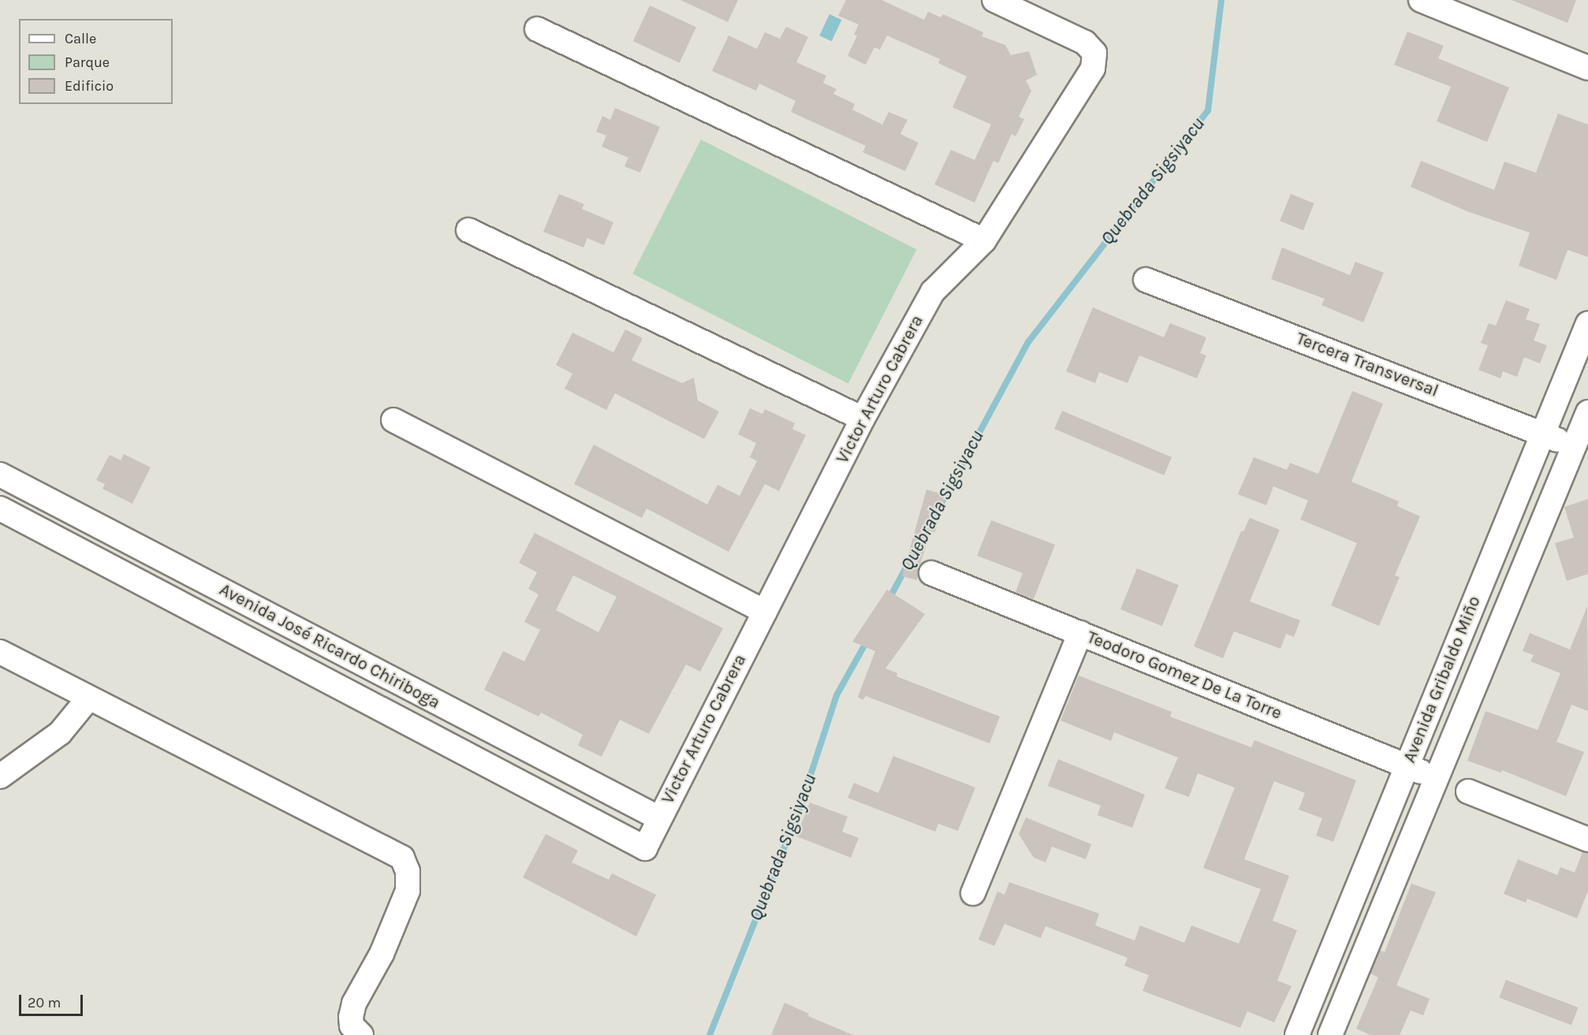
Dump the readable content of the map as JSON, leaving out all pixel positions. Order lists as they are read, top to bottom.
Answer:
{
  "streets": {
    "street": [
      "Tercera Transversal",
      "Victor Arturo Cabrera",
      "Avenida José Ricardo Chiriboga",
      "Teodoro Gomez De La Torre",
      "Avenida Gribaldo Miño"
    ]
  },
  "crossings": [
    ["Tercera Transversal", "Avenida Gribaldo Miño"],
    ["Victor Arturo Cabrera", "Avenida José Ricardo Chiriboga"],
    ["Teodoro Gomez De La Torre", "Avenida Gribaldo Miño"]
  ],
  "water": ["Quebrada Sigsiyacu"],
  "legend": ["Calle", "Parque", "Edificio"],
  "scale_bar": "20 m"
}
